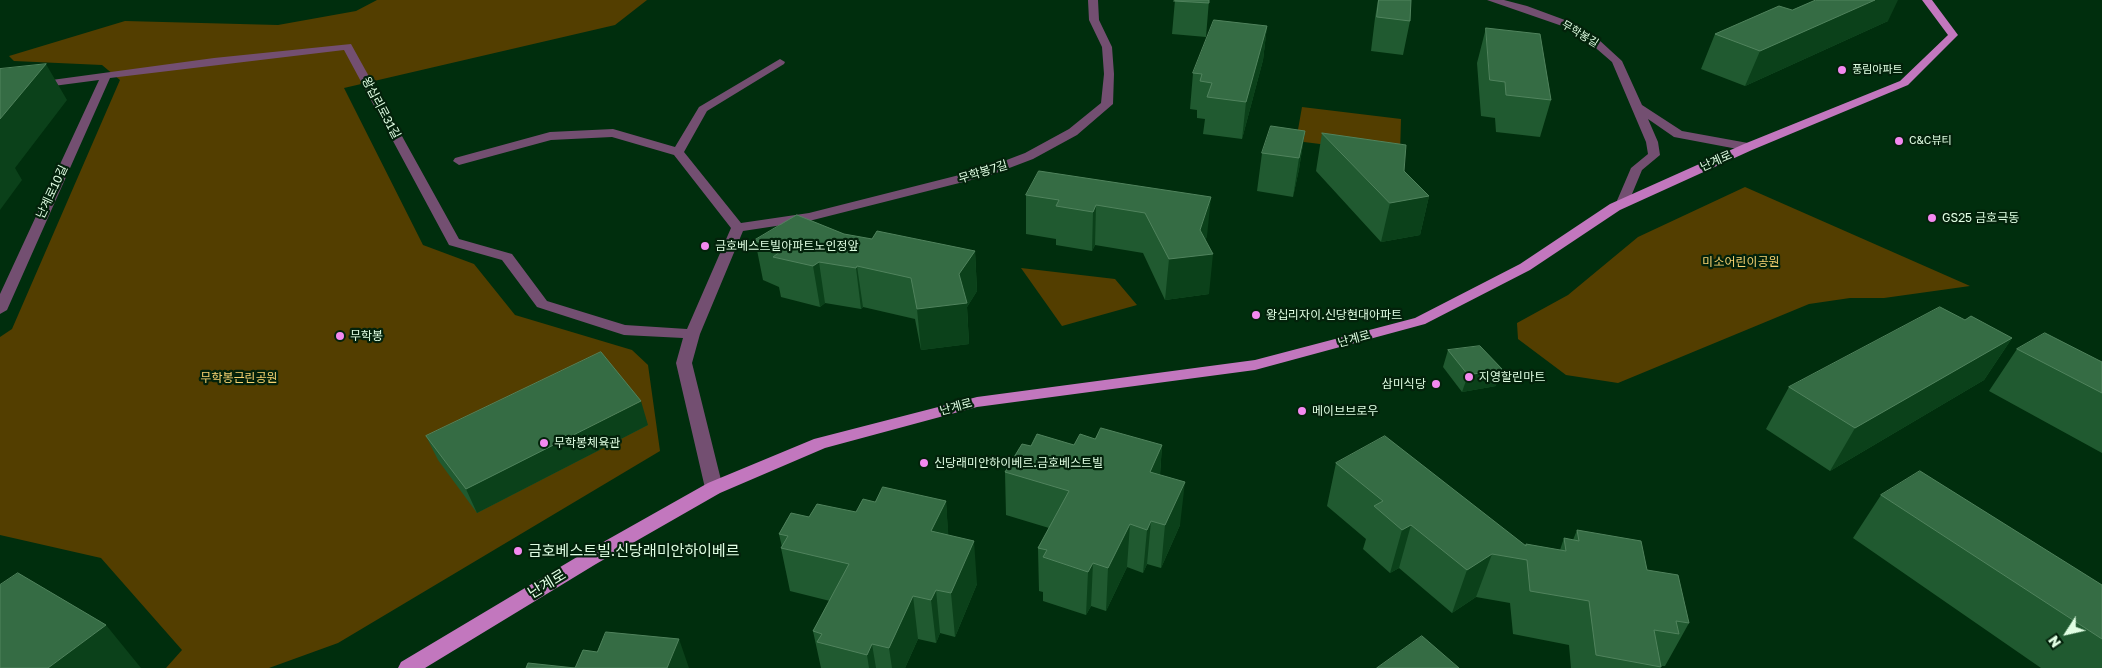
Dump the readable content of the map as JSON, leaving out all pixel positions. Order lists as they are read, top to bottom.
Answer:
{
  "streets": {
    "main road": ["난계로"],
    "street": [
      "무학봉길",
      "왕십리로31길",
      "무학봉7길",
      "난계로10길"
    ]
  },
  "crossings": [
    ["무학봉길", "난계로"],
    ["왕십리로31길", "난계로10길"]
  ],
  "parks": ["미소어린이공원", "무학봉근린공원"],
  "places": [
    "풍림아파트",
    "C&C뷰티",
    "GS25 금호극동",
    "금호베스트빌아파트노인정앞",
    "왕십리자이.신당현대아파트",
    "무학봉",
    "지영할린마트",
    "삼미식당",
    "메이브브로우",
    "무학봉체육관",
    "신당래미안하이베르.금호베스트빌",
    "금호베스트빌.신당래미안하이베르"
  ],
  "north": "bottom left"
}
